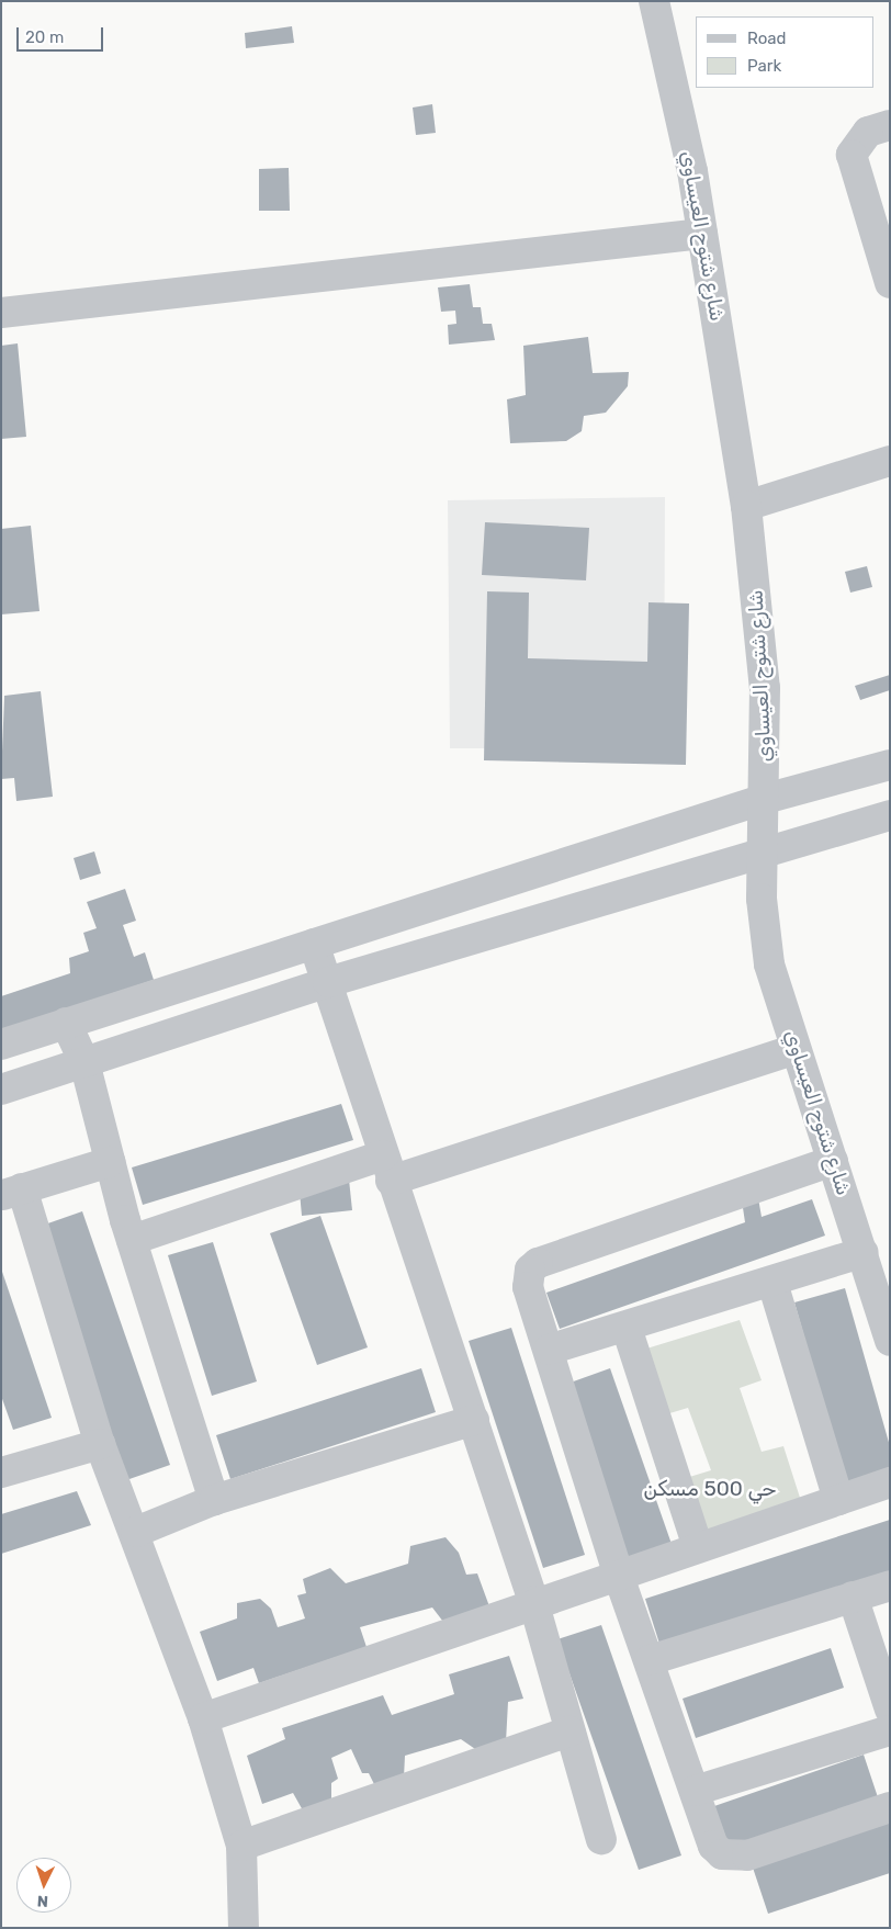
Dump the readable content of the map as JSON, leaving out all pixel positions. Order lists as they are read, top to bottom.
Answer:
{
  "streets": {
    "street": ["شارع شتوح العيساوي"]
  },
  "districts": ["حي 500 مسكن"],
  "legend": ["Road", "Park"],
  "scale_bar": "20 m",
  "north": "bottom"
}
